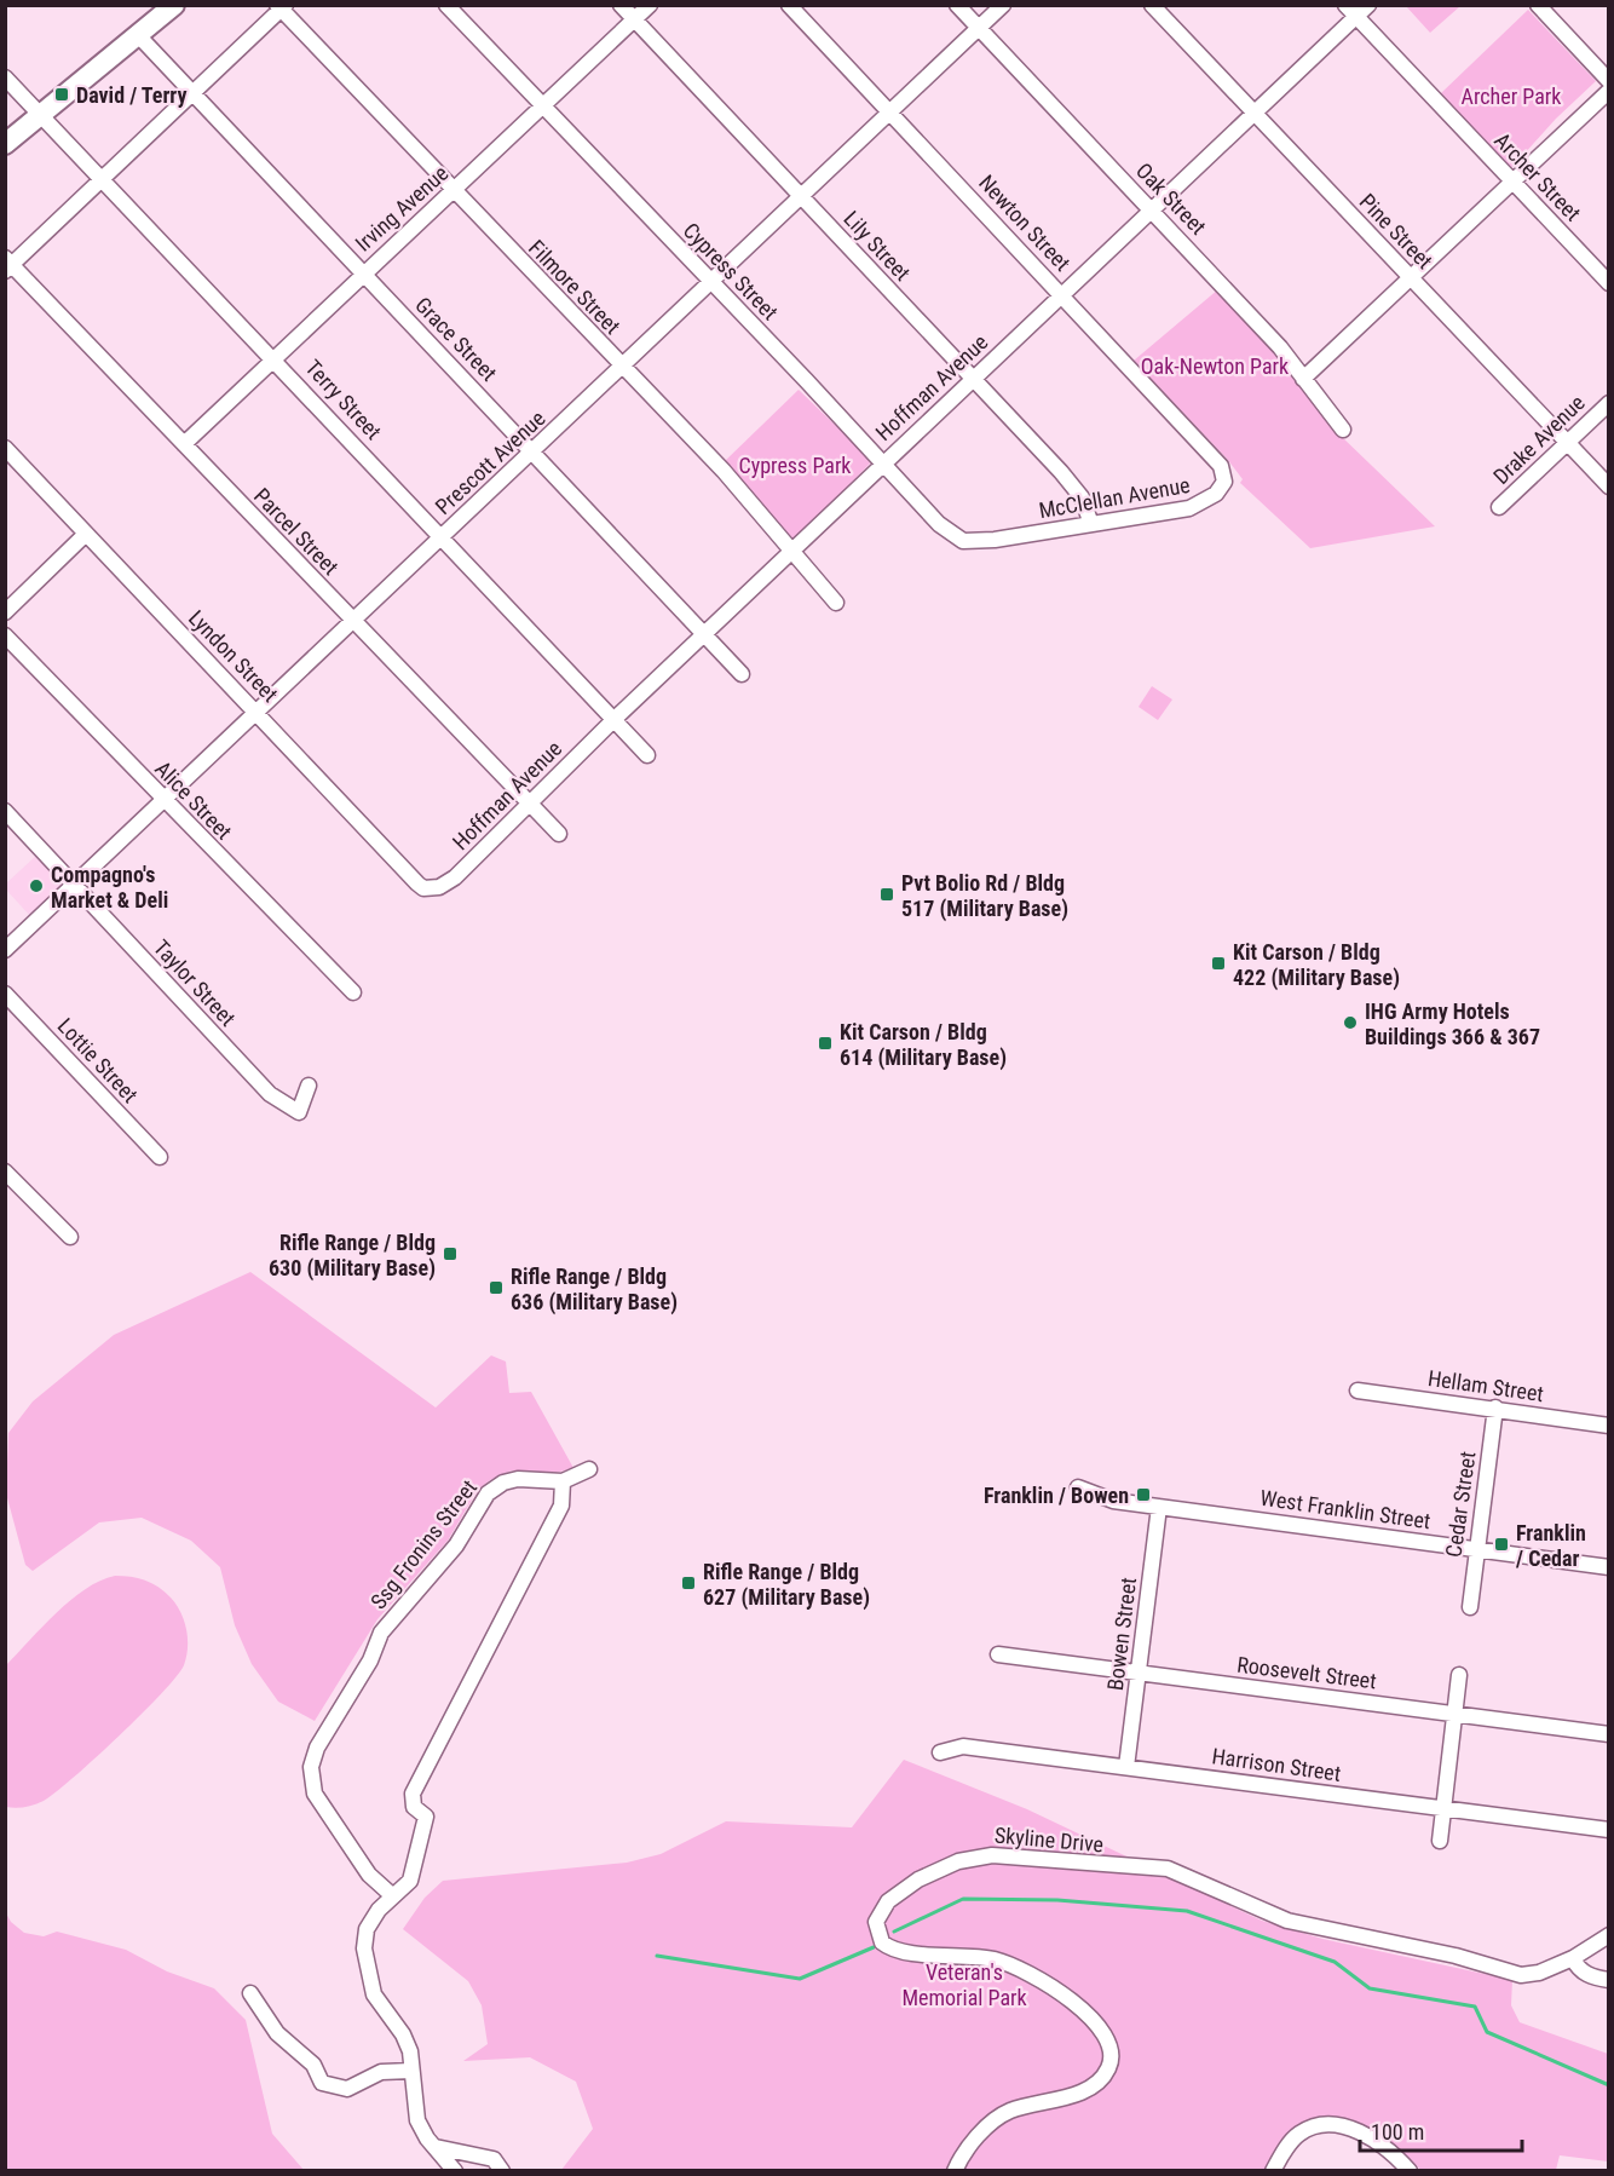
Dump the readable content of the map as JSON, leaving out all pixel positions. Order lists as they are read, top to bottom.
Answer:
{
  "streets": {
    "street": [
      "Archer Street",
      "Oak Street",
      "Irving Avenue",
      "Newton Street",
      "Pine Street",
      "Lily Street",
      "Cypress Street",
      "Filmore Street",
      "Grace Street",
      "Hoffman Avenue",
      "Terry Street",
      "Drake Avenue",
      "Prescott Avenue",
      "McClellan Avenue",
      "Parcel Street",
      "Lyndon Street",
      "Alice Street",
      "Taylor Street",
      "Lottie Street",
      "Hellam Street",
      "Cedar Street",
      "West Franklin Street",
      "Ssg Fronins Street",
      "Bowen Street",
      "Roosevelt Street",
      "Harrison Street",
      "Skyline Drive"
    ]
  },
  "crossings": [
    ["Archer Street", "Hoffman Avenue"],
    ["Oak Street", "Hoffman Avenue"],
    ["Oak Street", "Prescott Avenue"],
    ["Irving Avenue", "Lily Street"],
    ["Irving Avenue", "Cypress Street"],
    ["Irving Avenue", "Filmore Street"],
    ["Irving Avenue", "Grace Street"],
    ["Irving Avenue", "Terry Street"],
    ["Irving Avenue", "Parcel Street"],
    ["Newton Street", "Hoffman Avenue"],
    ["Newton Street", "Prescott Avenue"],
    ["Newton Street", "McClellan Avenue"],
    ["Pine Street", "Hoffman Avenue"],
    ["Pine Street", "Drake Avenue"],
    ["Lily Street", "Hoffman Avenue"],
    ["Lily Street", "Prescott Avenue"],
    ["Lily Street", "McClellan Avenue"],
    ["Cypress Street", "Hoffman Avenue"],
    ["Cypress Street", "Prescott Avenue"],
    ["Cypress Street", "McClellan Avenue"],
    ["Filmore Street", "Hoffman Avenue"],
    ["Filmore Street", "Prescott Avenue"],
    ["Grace Street", "Hoffman Avenue"],
    ["Grace Street", "Prescott Avenue"],
    ["Hoffman Avenue", "Terry Street"],
    ["Hoffman Avenue", "Parcel Street"],
    ["Hoffman Avenue", "Lyndon Street"],
    ["Terry Street", "Prescott Avenue"],
    ["Prescott Avenue", "Parcel Street"],
    ["Prescott Avenue", "Lyndon Street"],
    ["Prescott Avenue", "Alice Street"],
    ["Prescott Avenue", "Taylor Street"],
    ["Hellam Street", "Cedar Street"],
    ["Cedar Street", "West Franklin Street"],
    ["West Franklin Street", "Bowen Street"],
    ["Bowen Street", "Roosevelt Street"],
    ["Bowen Street", "Harrison Street"]
  ],
  "parks": [
    "Archer Park",
    "Oak-Newton Park",
    "Cypress Park",
    "Veteran's Memorial Park"
  ],
  "places": {
    "transit": [
      "David / Terry",
      "Pvt Bolio Rd / Bldg 517 (Military Base)",
      "Kit Carson / Bldg 422 (Military Base)",
      "Kit Carson / Bldg 614 (Military Base)",
      "Rifle Range / Bldg 630 (Military Base)",
      "Rifle Range / Bldg 636 (Military Base)",
      "Franklin / Bowen",
      "Franklin / Cedar",
      "Rifle Range / Bldg 627 (Military Base)"
    ],
    "other": ["Compagno's Market & Deli", "IHG Army Hotels Buildings 366 & 367"]
  },
  "scale_bar": "100 m"
}
